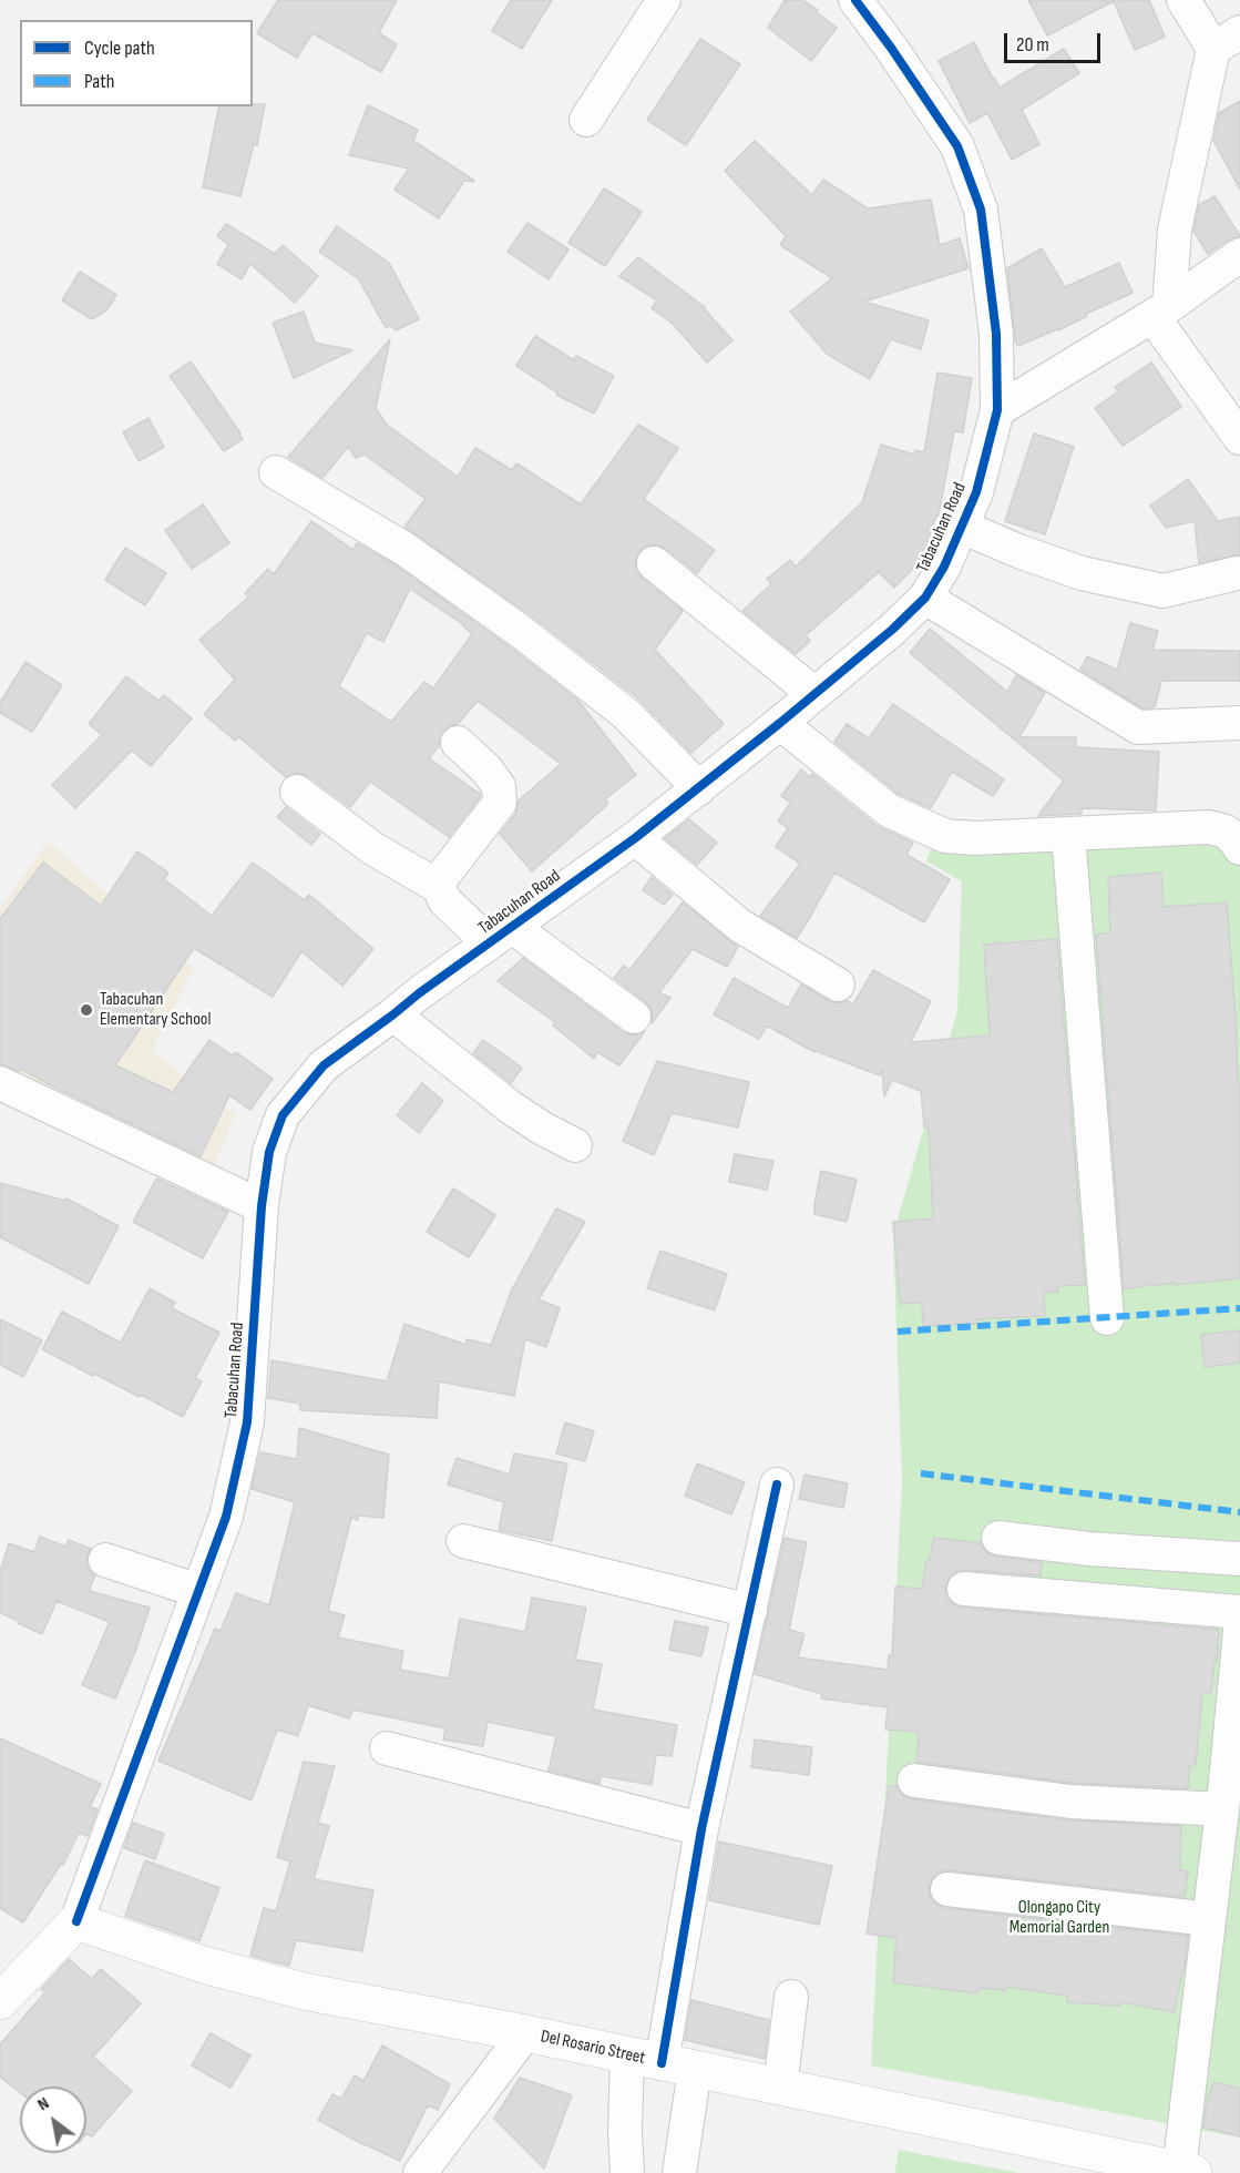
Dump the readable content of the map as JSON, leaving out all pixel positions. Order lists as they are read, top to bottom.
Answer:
{
  "streets": {
    "main road": ["Tabacuhan Road", "Del Rosario Street"]
  },
  "crossings": [
    ["Tabacuhan Road", "Del Rosario Street"]
  ],
  "parks": ["Olongapo City Memorial Garden"],
  "places": ["Tabacuhan Elementary School"],
  "legend": ["Cycle path", "Path"],
  "scale_bar": "20 m",
  "north": "top left"
}
